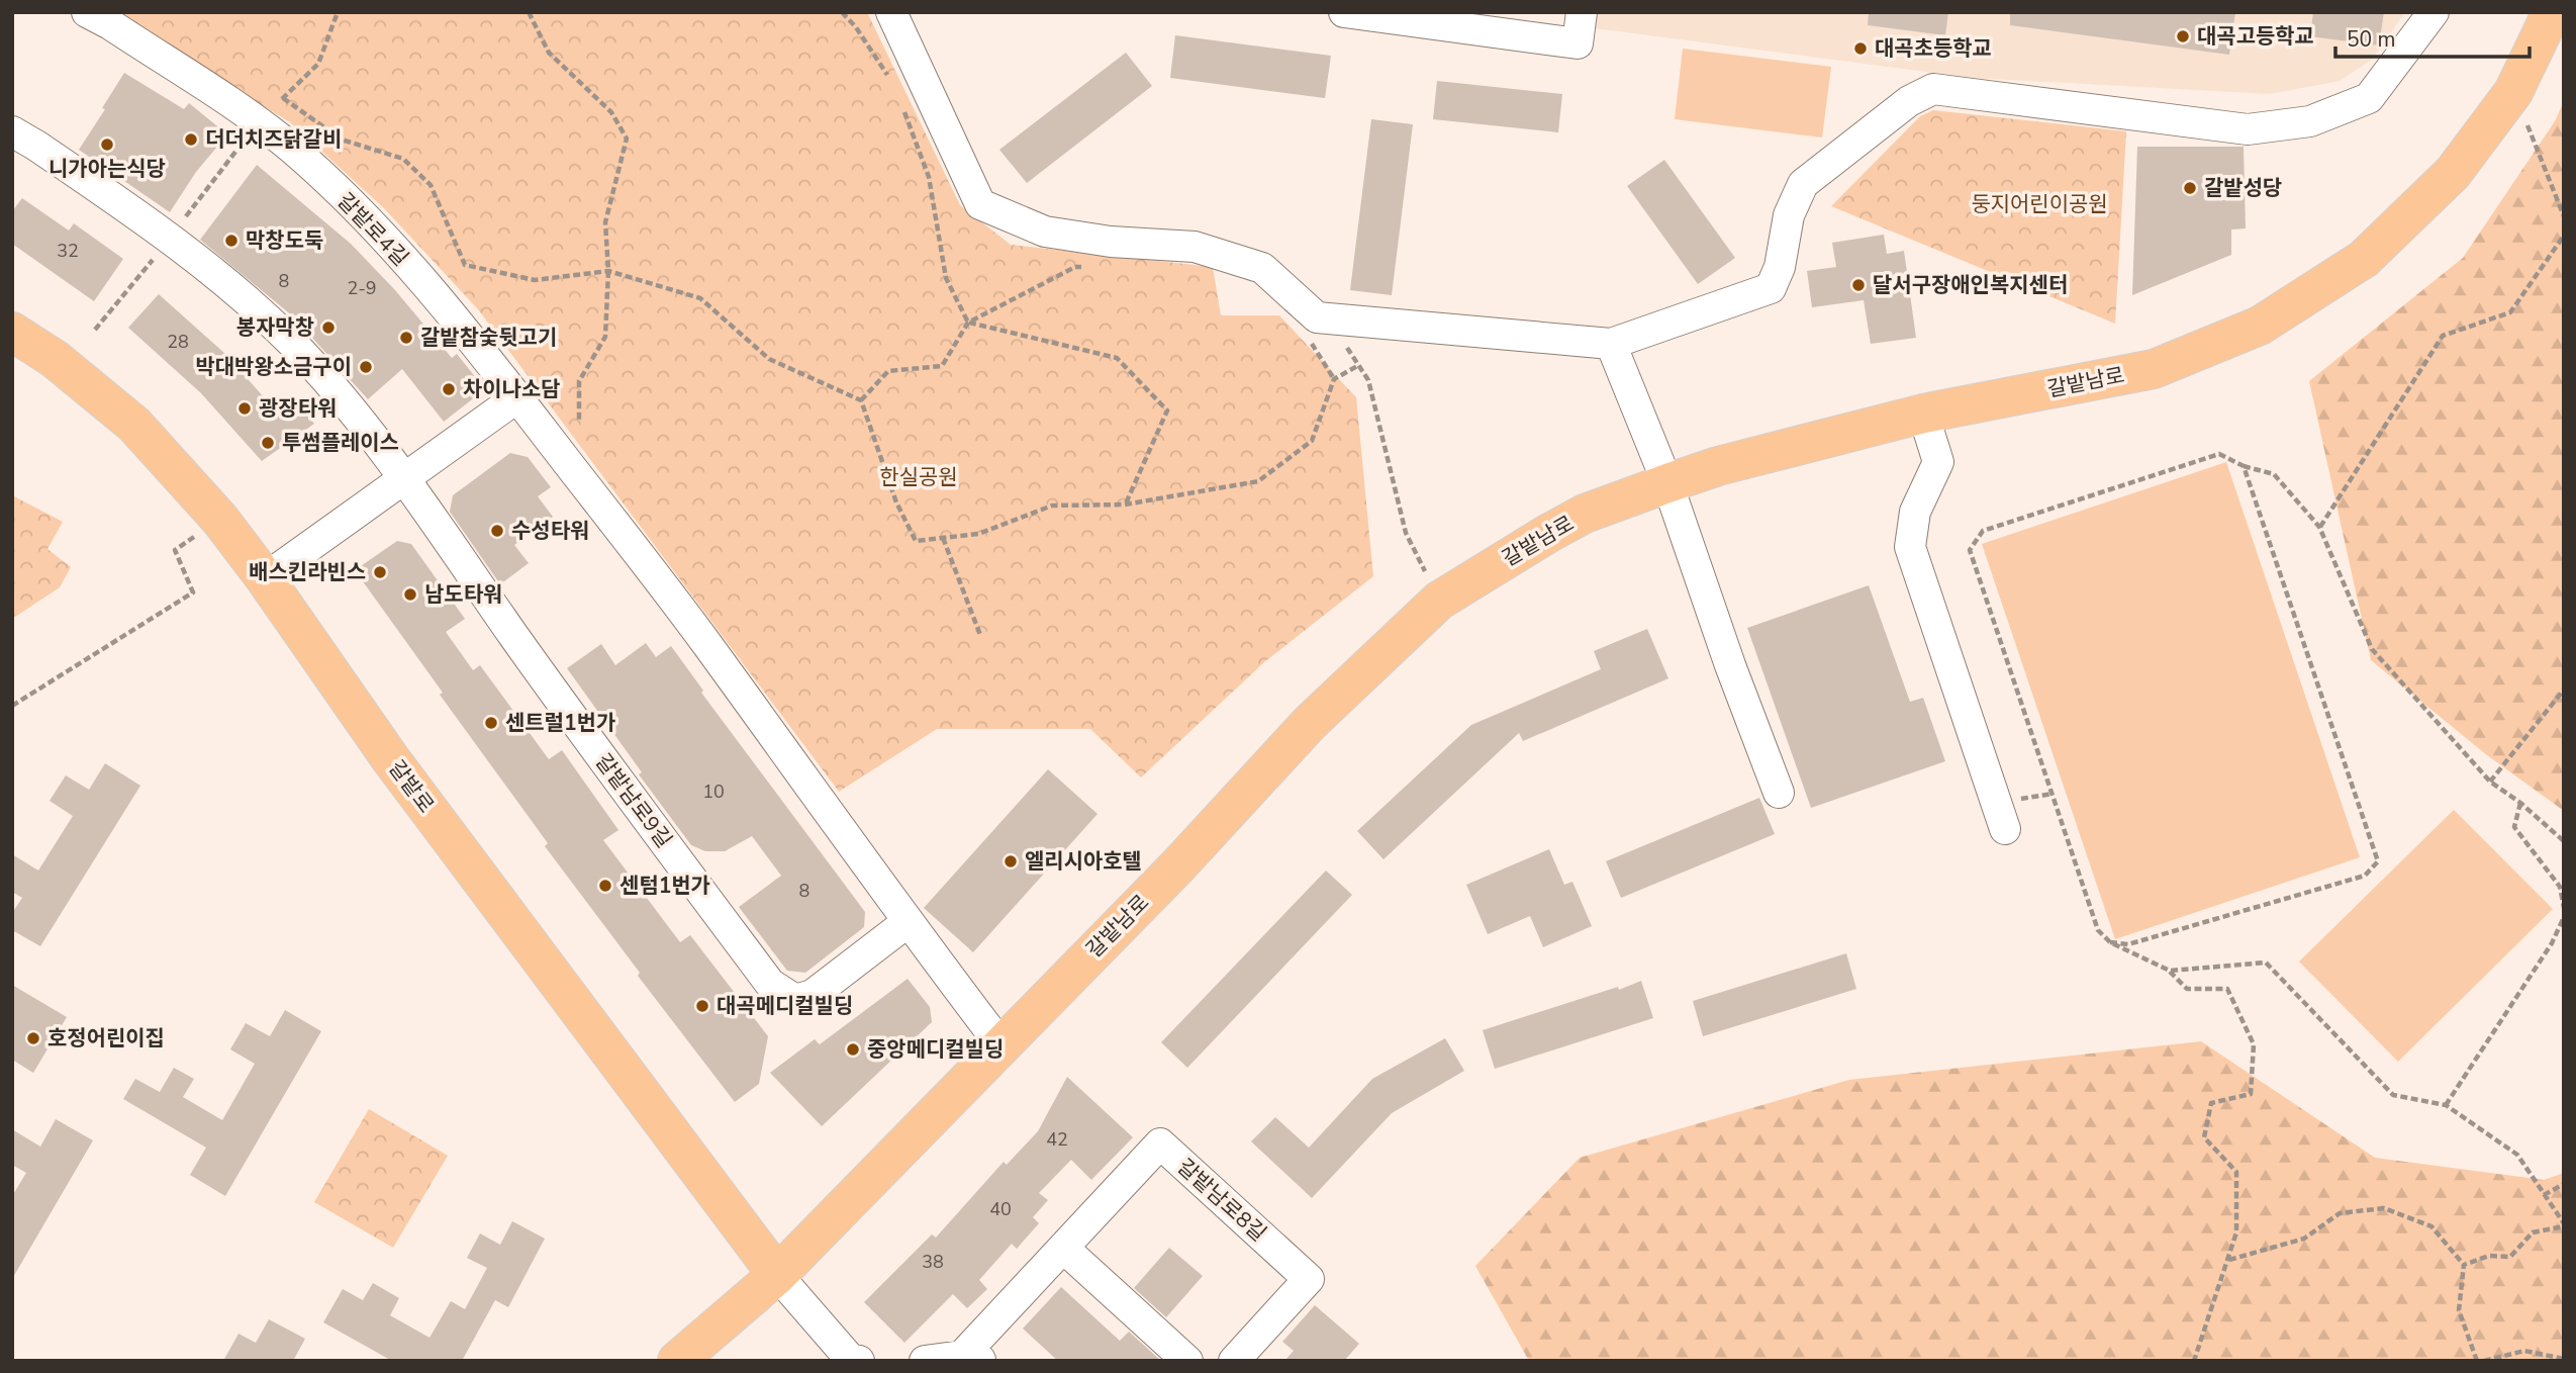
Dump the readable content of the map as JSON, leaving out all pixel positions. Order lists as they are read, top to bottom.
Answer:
{
  "streets": {
    "main road": ["갈밭남로", "갈밭로"],
    "street": ["갈밭로4길", "갈밭남로9길", "갈밭남로8길"]
  },
  "crossings": [
    ["갈밭남로", "갈밭로"]
  ],
  "parks": ["둥지어린이공원", "한실공원"],
  "places": [
    "대곡고등학교",
    "대곡초등학교",
    "더더치즈닭갈비",
    "니가아는식당",
    "갈밭성당",
    "막창도둑",
    "달서구장애인복지센터",
    "봉자막창",
    "갈밭참숯뒷고기",
    "박대박왕소금구이",
    "차이나소담",
    "광장타워",
    "투썸플레이스",
    "수성타워",
    "배스킨라빈스",
    "남도타워",
    "센트럴1번가",
    "엘리시아호텔",
    "센텀1번가",
    "대곡메디컬빌딩",
    "호정어린이집",
    "중앙메디컬빌딩"
  ],
  "house_numbers": [
    "32",
    "8",
    "2-9",
    "28",
    "10",
    "8",
    "42",
    "40",
    "38"
  ],
  "scale_bar": "50 m"
}
